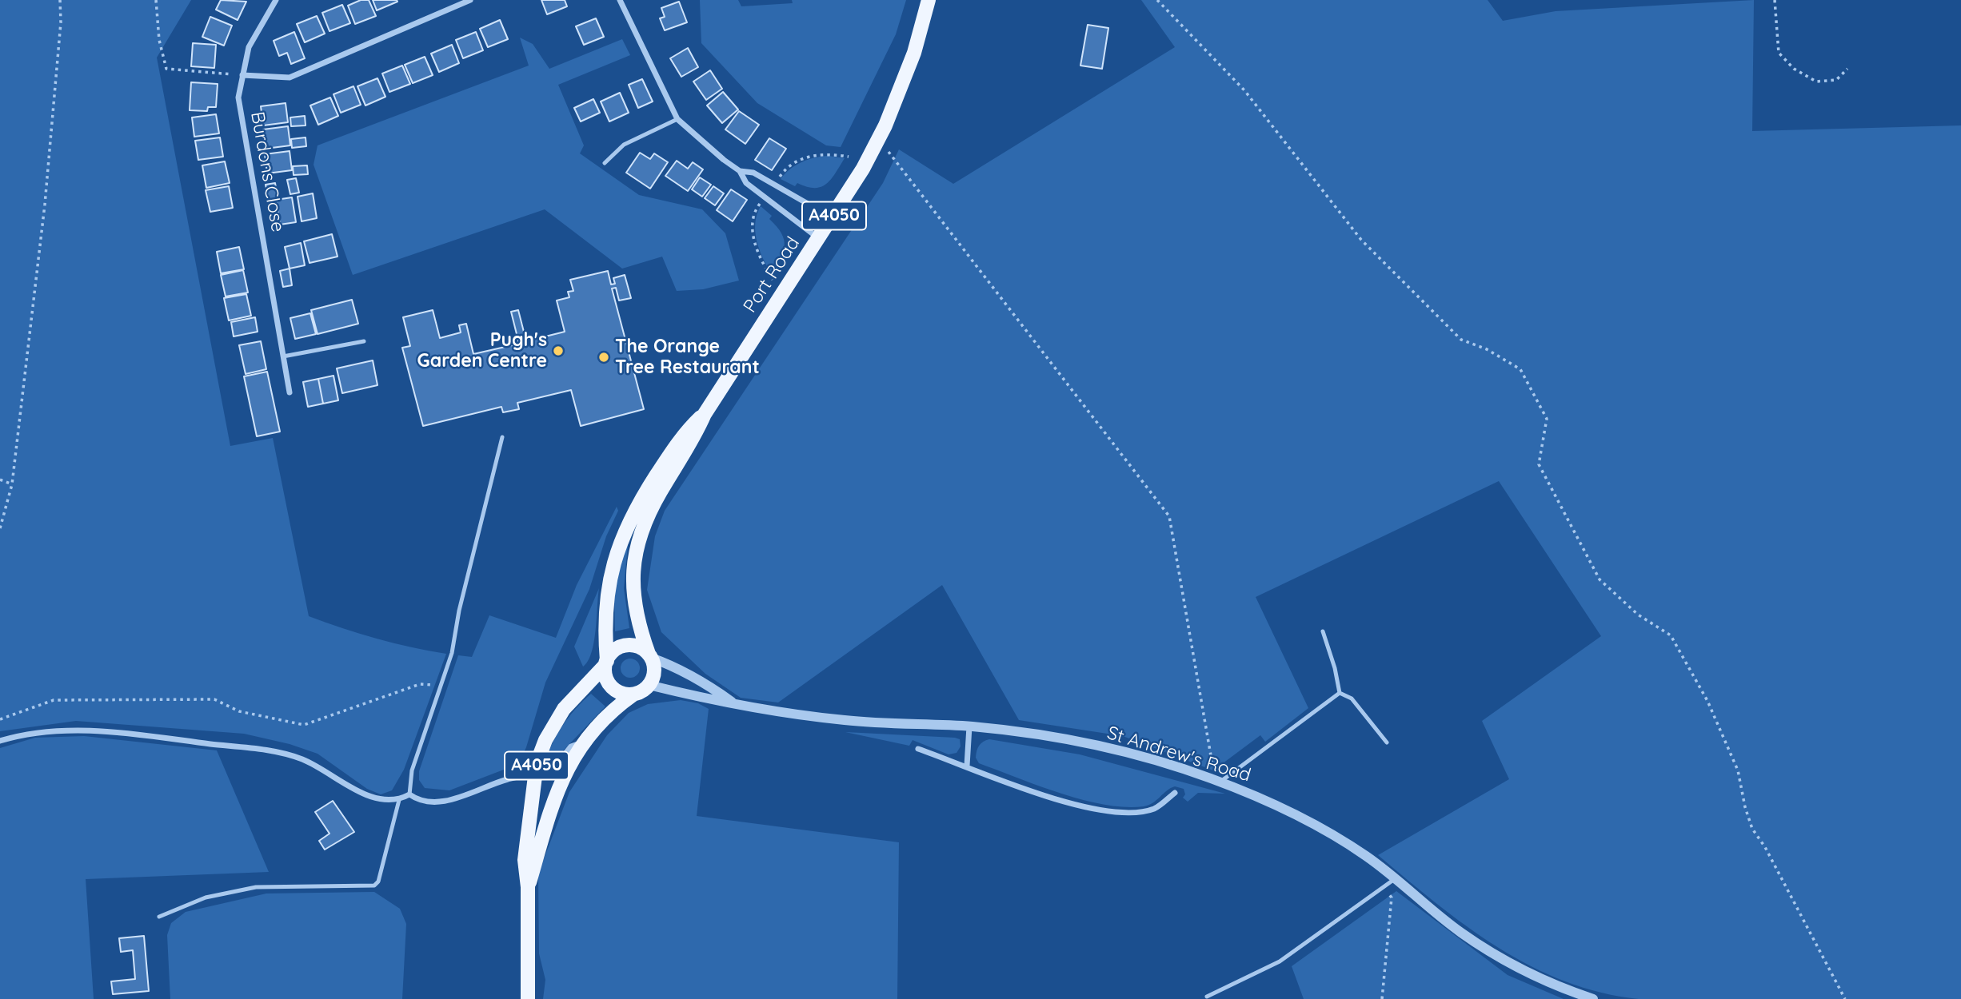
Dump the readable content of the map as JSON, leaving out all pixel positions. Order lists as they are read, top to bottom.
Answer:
{
  "streets": {
    "main road": ["A4050", "Port Road"],
    "street": ["Burdons Close", "St Andrew's Road"]
  },
  "crossings": [
    ["A4050", "Port Road"],
    ["A4050", "St Andrew's Road"],
    ["Port Road", "St Andrew's Road"]
  ],
  "places": ["Pugh's Garden Centre", "The Orange Tree Restaurant"]
}
